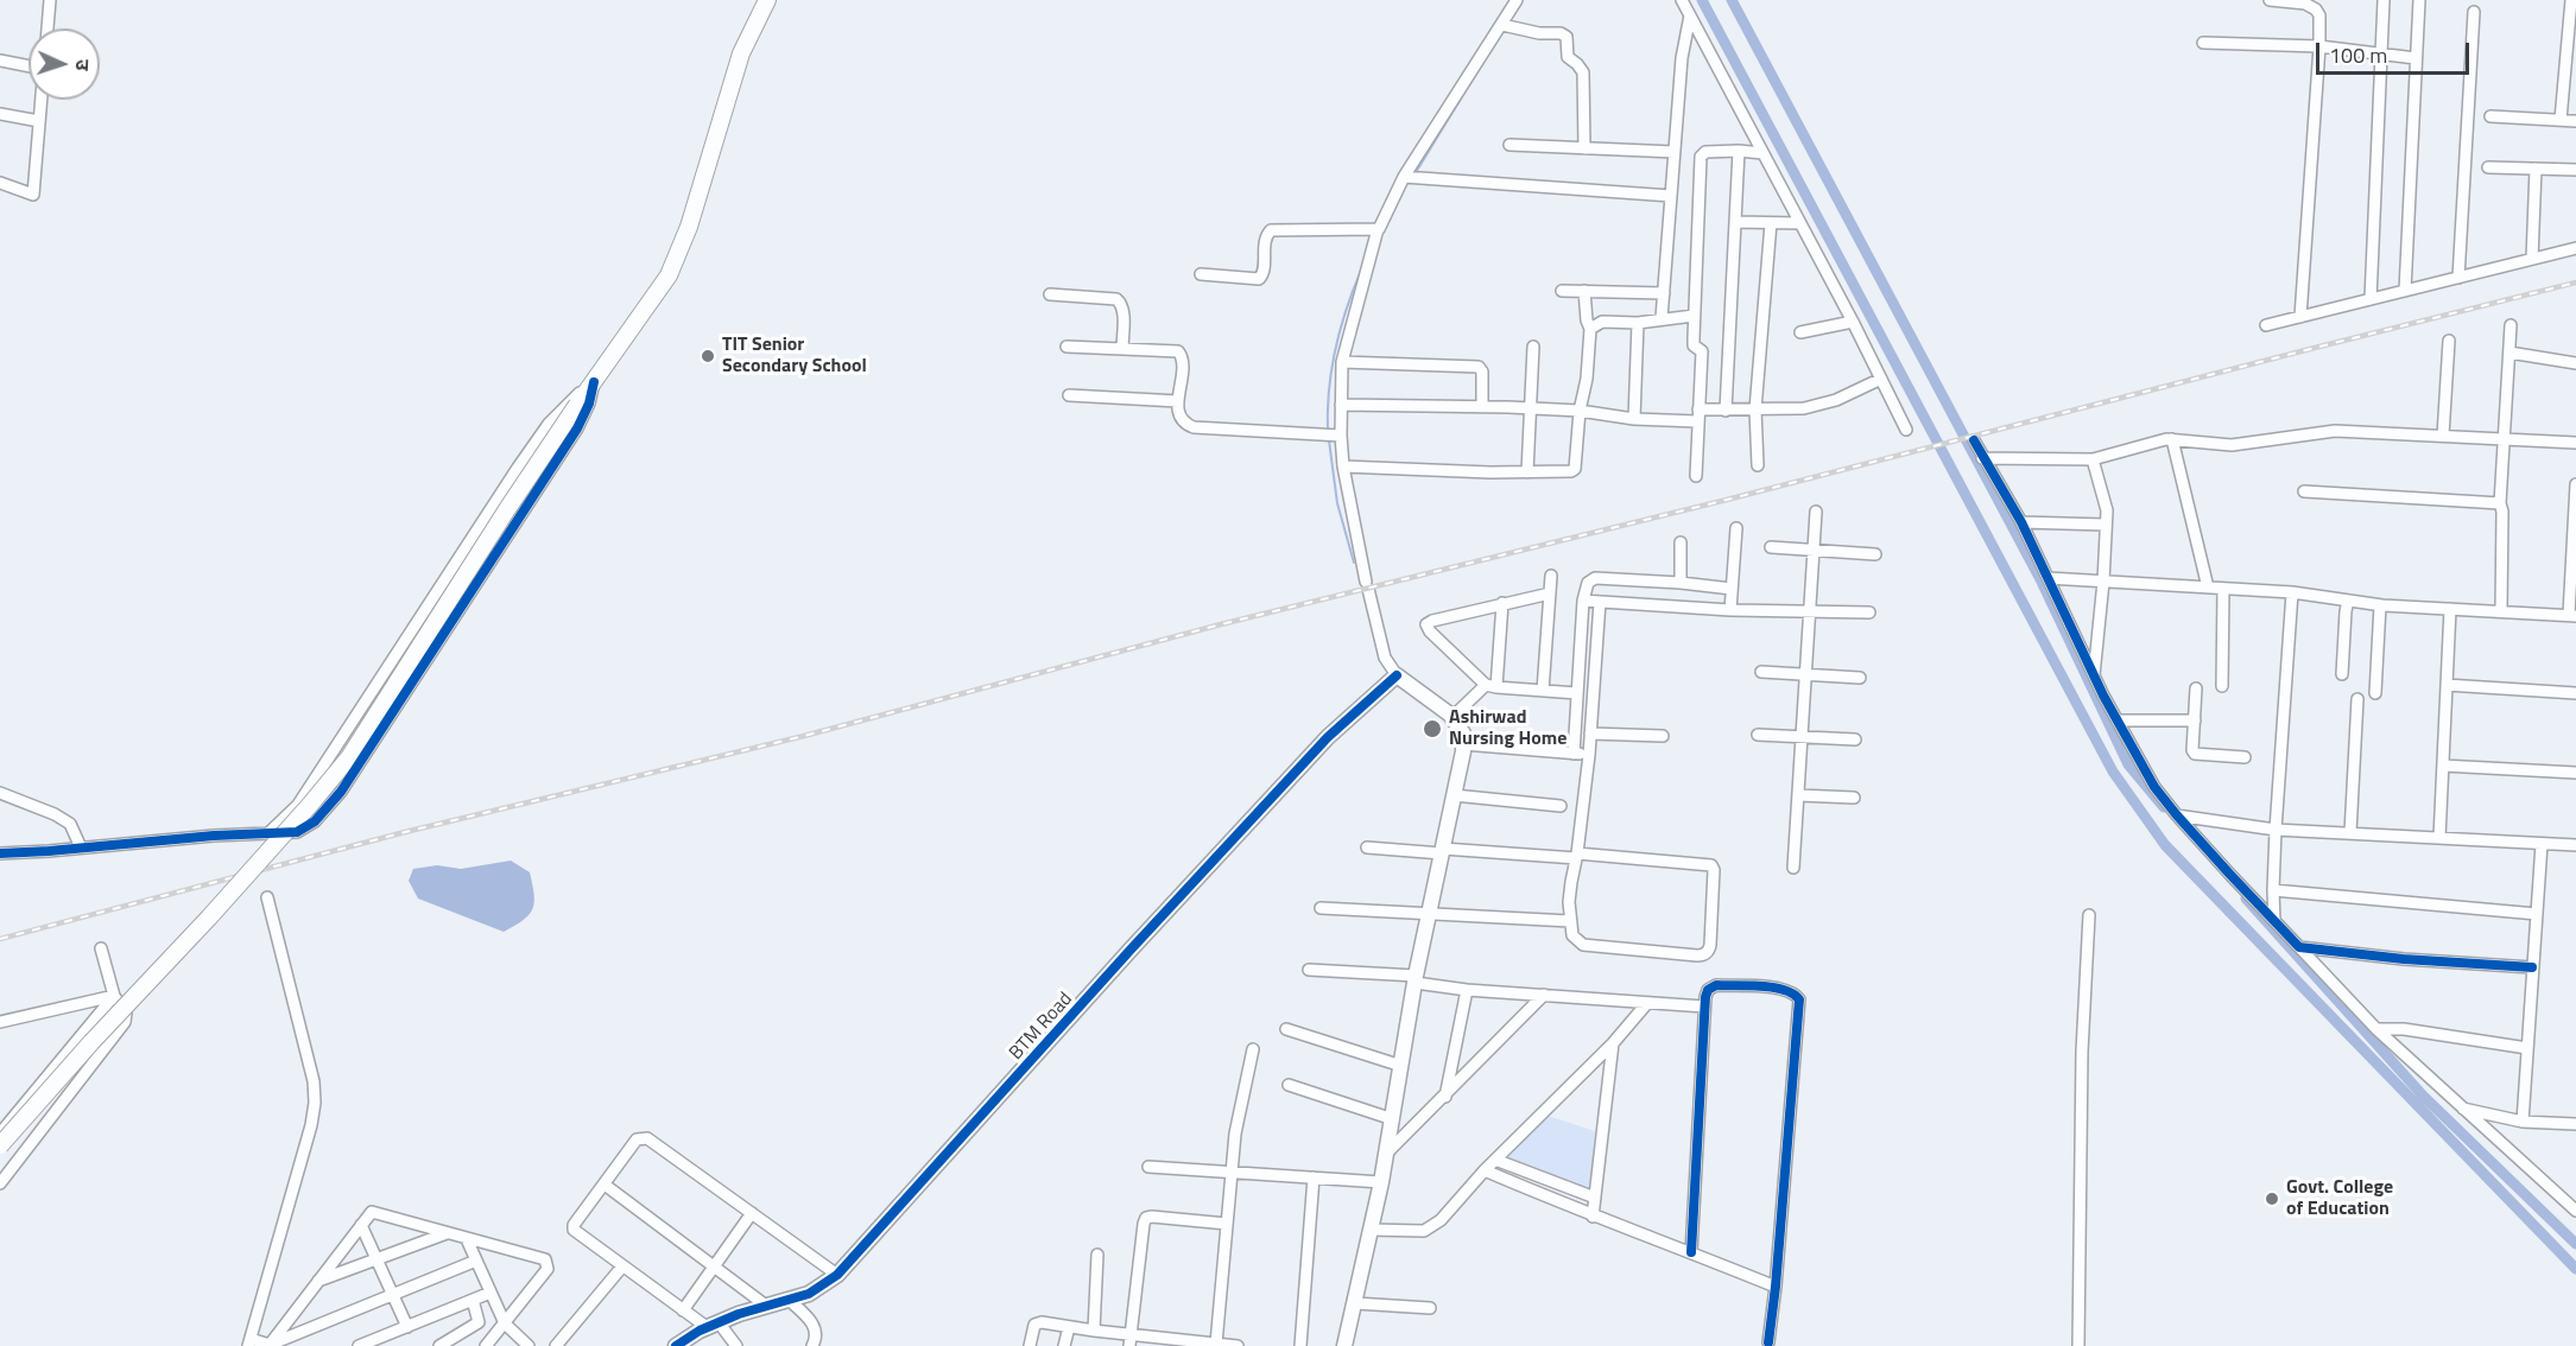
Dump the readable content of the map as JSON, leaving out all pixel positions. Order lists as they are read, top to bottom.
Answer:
{
  "streets": {
    "street": ["BTM Road"]
  },
  "places": ["TIT Senior Secondary School", "Ashirwad Nursing Home", "Govt. College of Education"],
  "scale_bar": "100 m",
  "north": "right"
}
